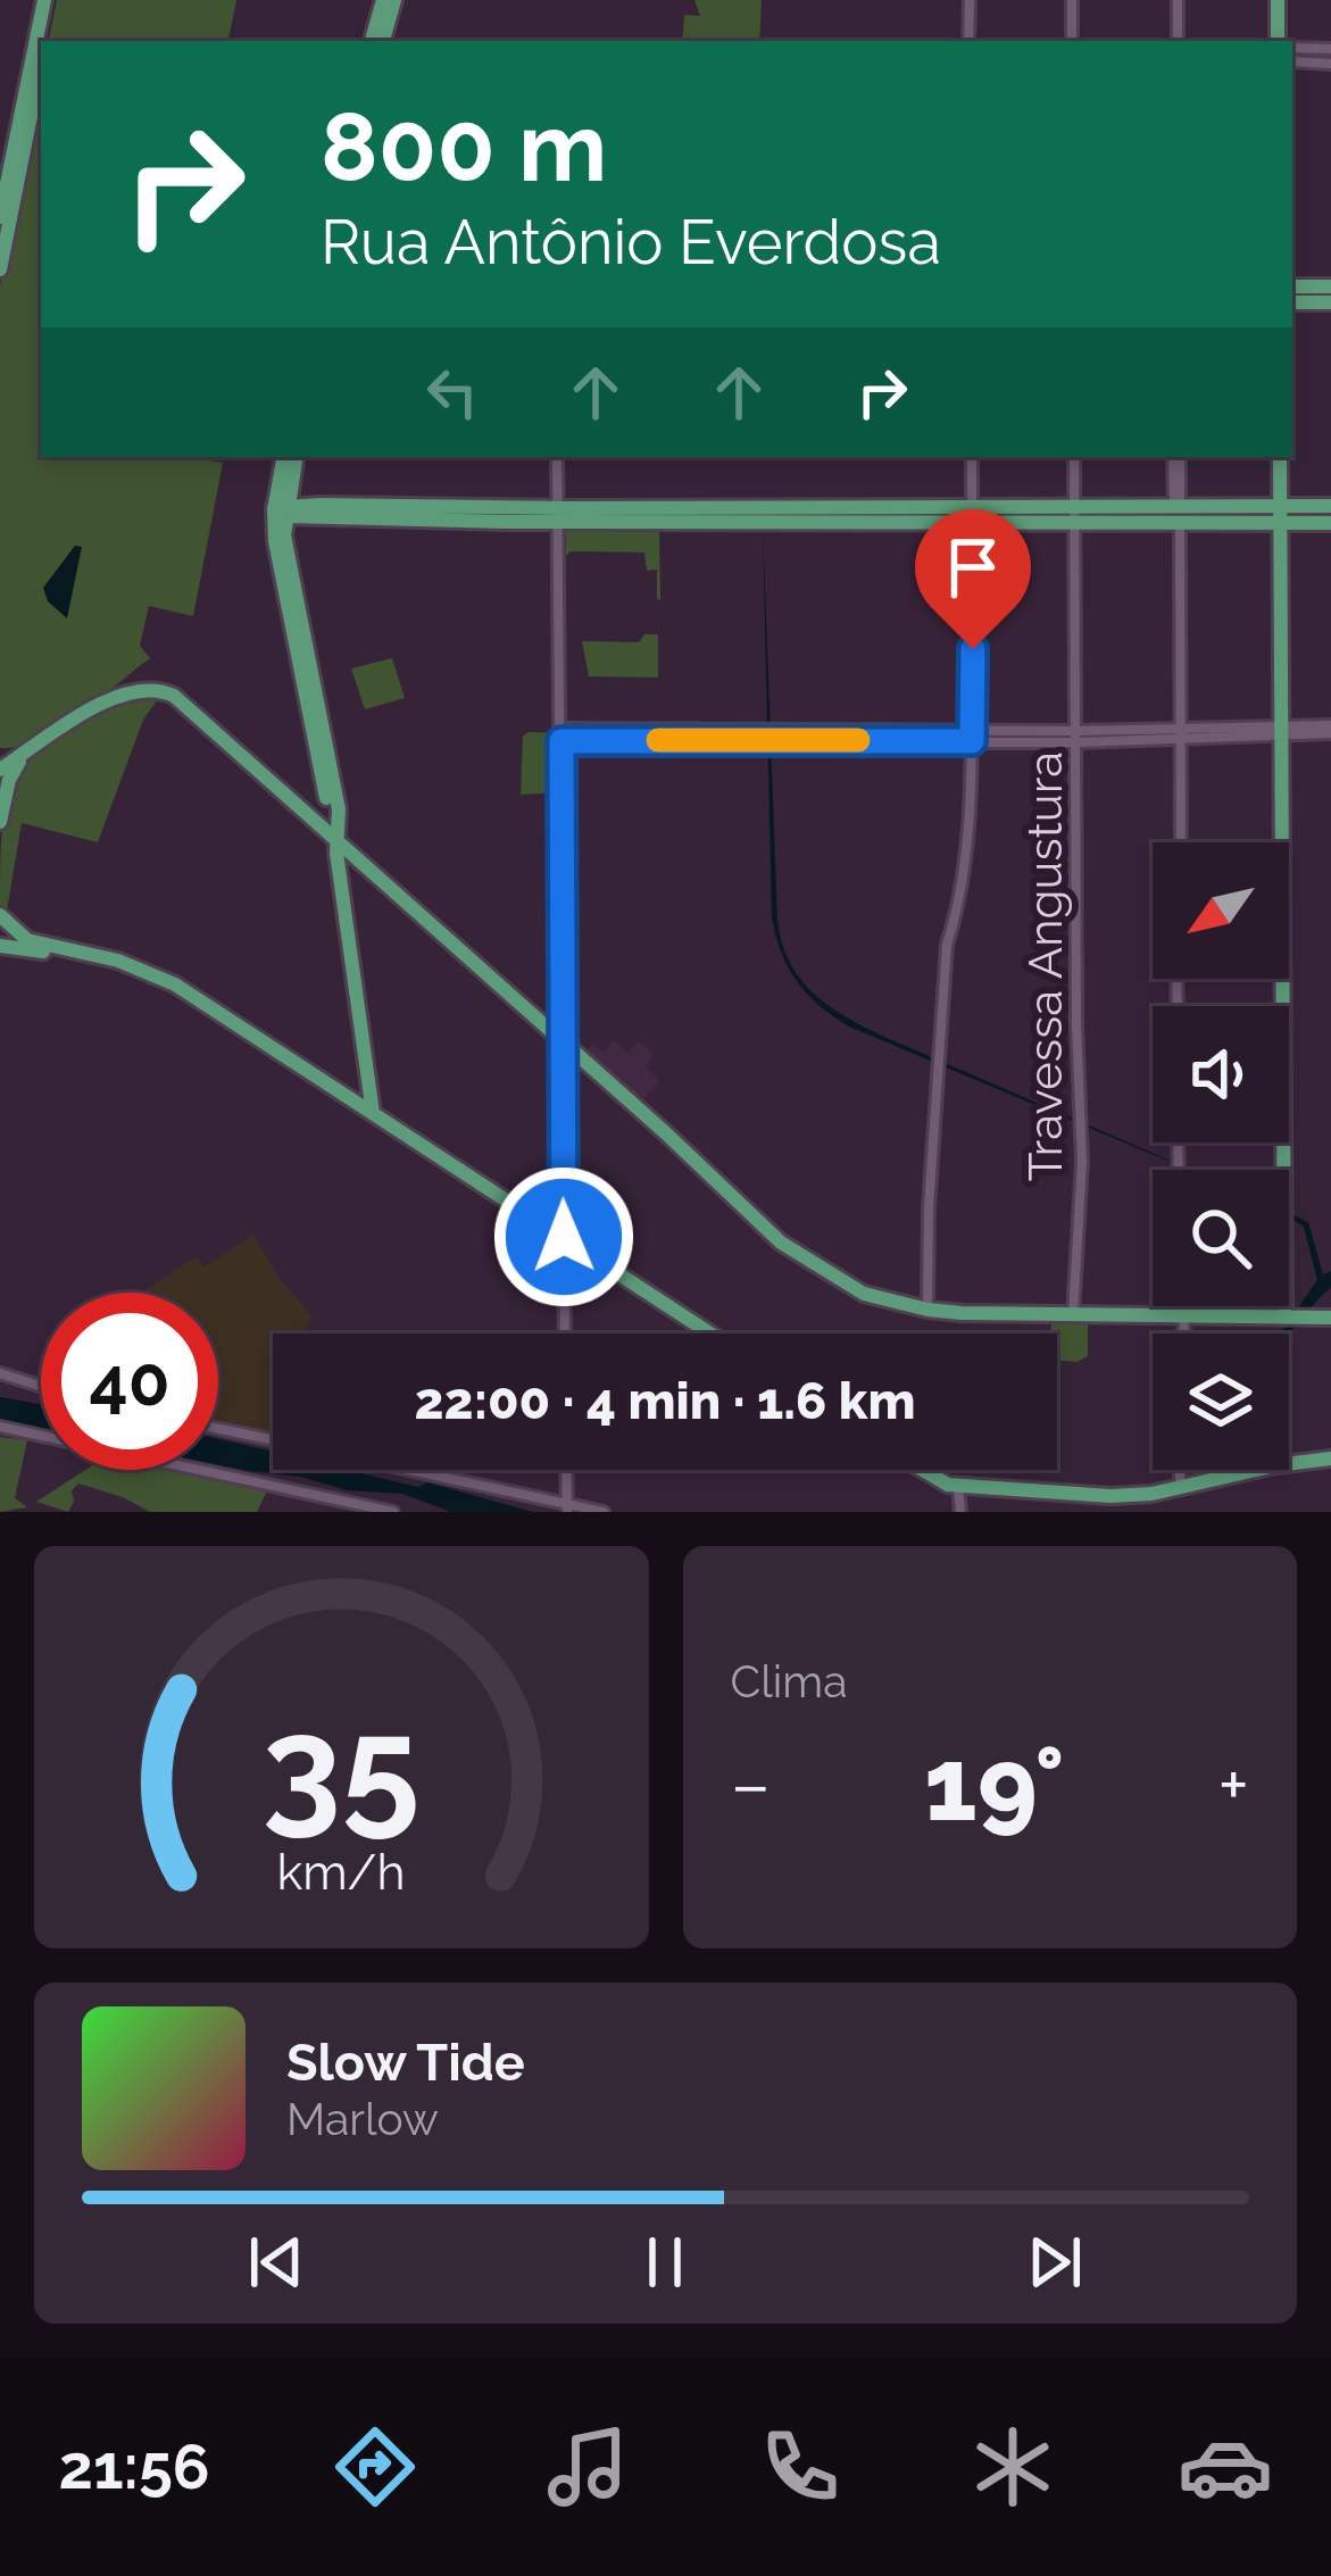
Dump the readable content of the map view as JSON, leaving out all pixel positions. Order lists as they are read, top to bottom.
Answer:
{
  "streets": {
    "street": ["Travessa Angustura"]
  },
  "north": "bottom left",
  "page": {
    "turn": ["800 m", "Rua Antônio Everdosa"],
    "limit": "40",
    "trip": "22:00 · 4 min · 1.6 km",
    "tile": "Clima",
    "heat": ["−", "19°", "+"],
    "song": ["Slow Tide", "Marlow"],
    "tabs": "21:56",
    "gauge": ["35", "km/h"]
  }
}
